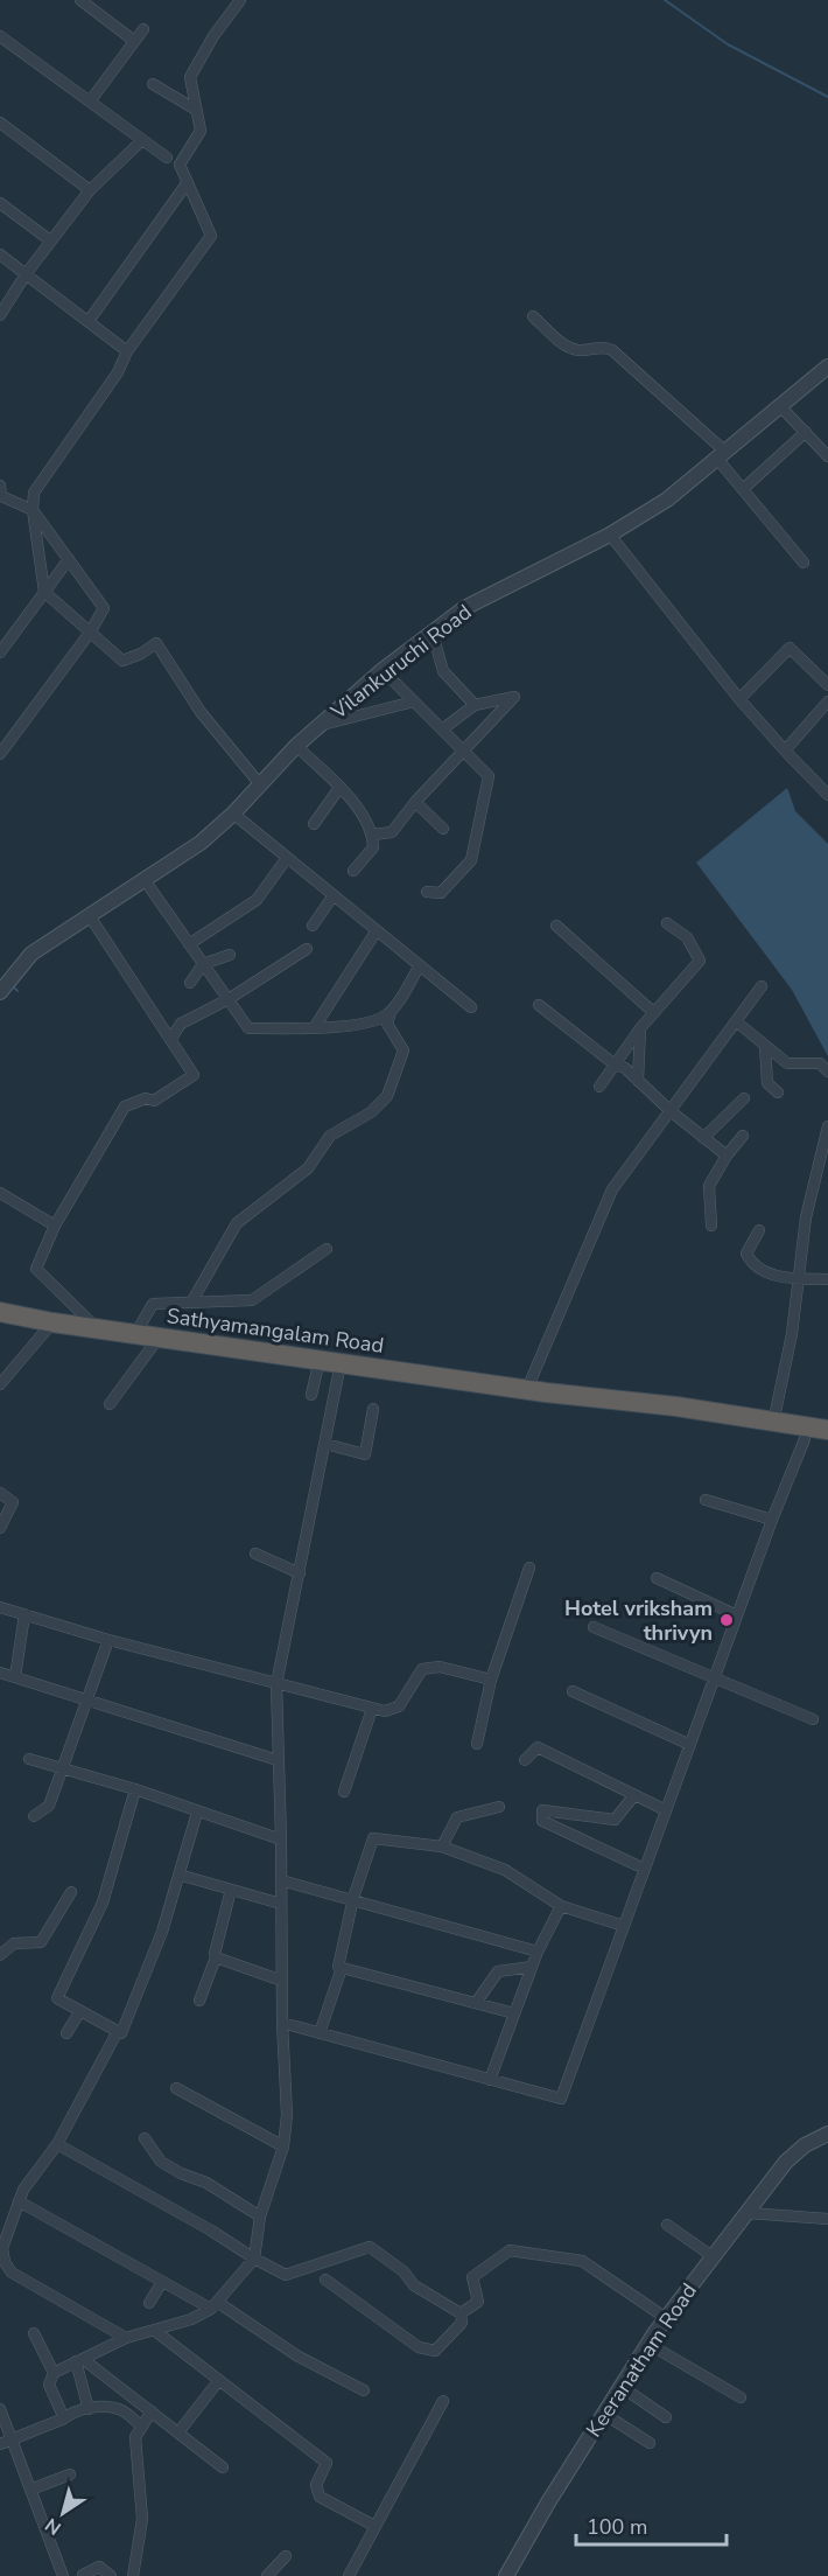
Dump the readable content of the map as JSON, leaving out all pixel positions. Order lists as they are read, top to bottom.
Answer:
{
  "streets": {
    "highway": ["Sathyamangalam Road"],
    "street": ["Vilankuruchi Road", "Keeranatham Road"]
  },
  "places": ["Hotel vriksham thrivyn"],
  "scale_bar": "100 m",
  "north": "bottom left"
}
